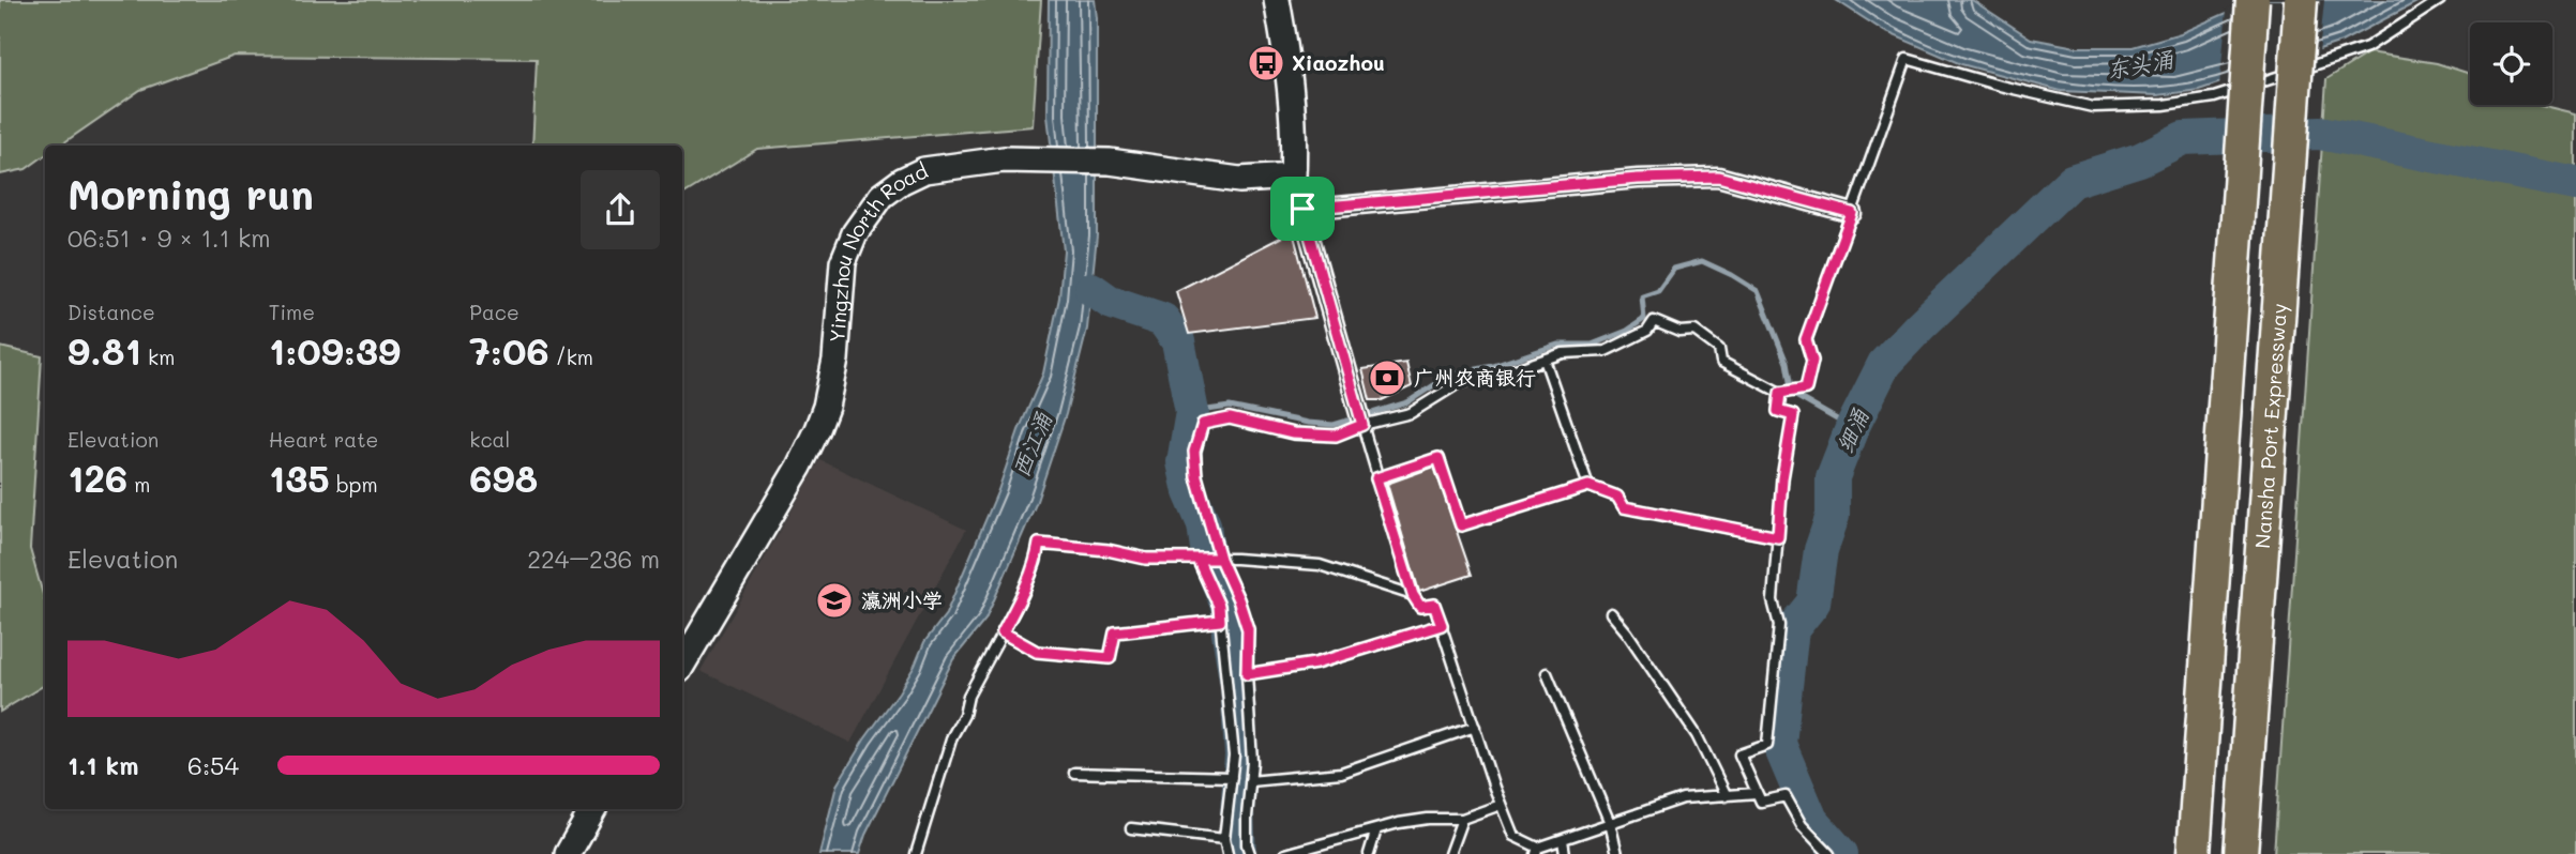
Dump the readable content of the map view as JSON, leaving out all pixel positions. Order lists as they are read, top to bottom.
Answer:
{
  "streets": {
    "highway": ["Nansha Port Expressway"],
    "main road": ["Yingzhou North Road"]
  },
  "water": ["东头涌", "细涌", "西江涌"],
  "places": {
    "bus stop": ["Xiaozhou"],
    "bank": ["广州农商银行"],
    "school or university": ["瀛洲小学"]
  },
  "page": {
    "heading": ["Morning run", "06:51 · 9 × 1.1 km"],
    "stats": [
      ["Distance", "9.81 km"],
      ["Time", "1:09:39"],
      ["Pace", "7:06 /km"],
      ["Elevation", "126 m"],
      ["Heart rate", "135 bpm"],
      ["kcal", "698"]
    ],
    "chart": ["Elevation", "224–236 m"],
    "list": [
      {
        "name": "1.1 km",
        "note": "6:54"
      }
    ]
  }
}
